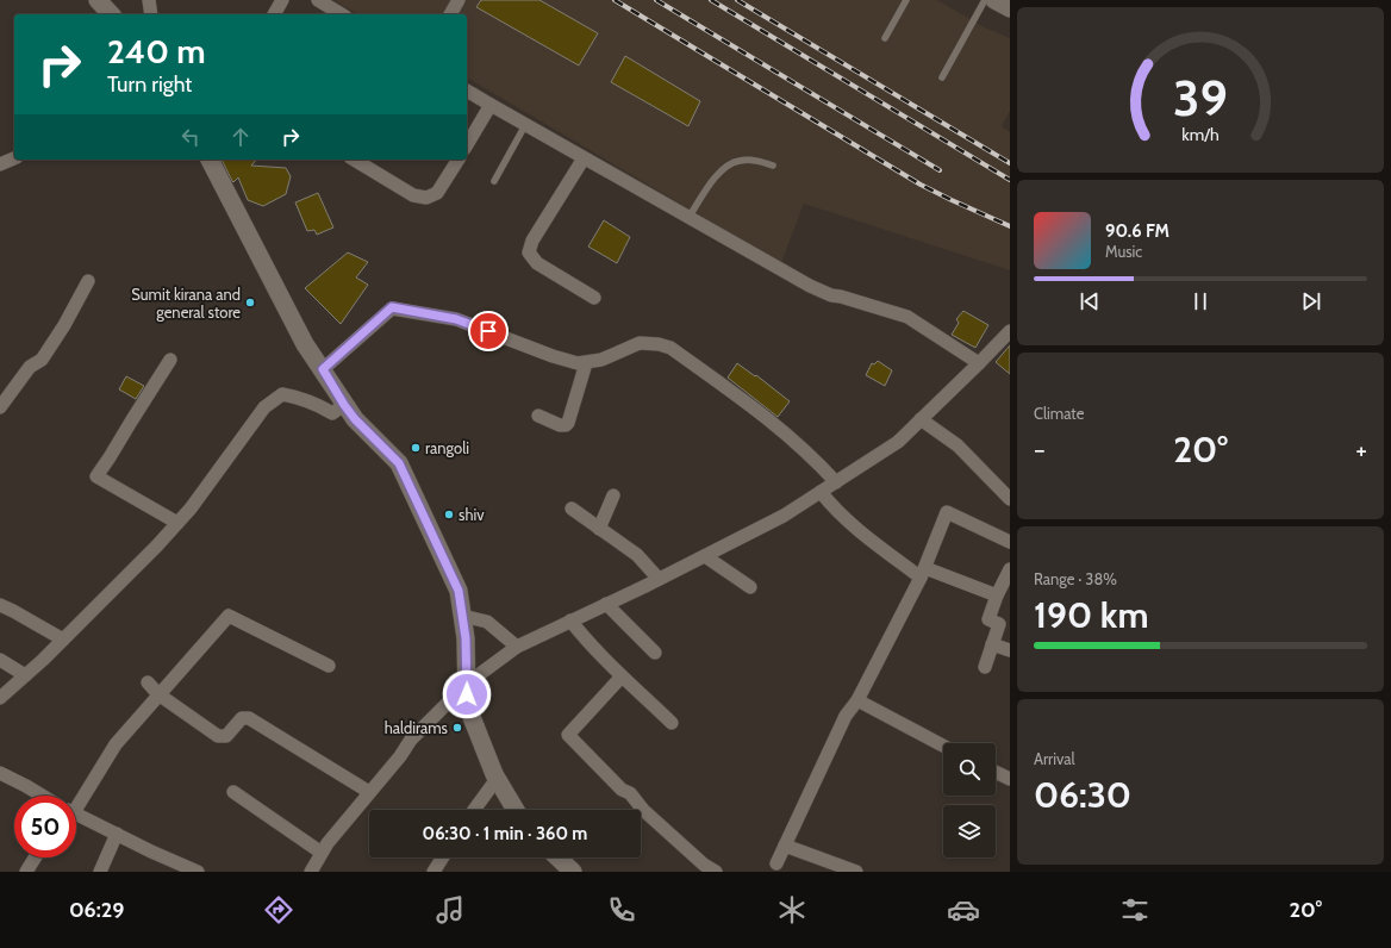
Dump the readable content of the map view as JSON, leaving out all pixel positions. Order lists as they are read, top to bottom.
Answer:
{
  "places": [
    "Sumit kirana and general store",
    "rangoli",
    "shiv",
    "haldirams"
  ],
  "page": {
    "turn": ["240 m", "Turn right"],
    "song": ["90.6 FM", "Music"],
    "tile": [
      "Climate",
      ["Range · 38%", "190 km"],
      ["Arrival", "06:30"]
    ],
    "heat": ["−", "20°", "+"],
    "limit": "50",
    "trip": "06:30 · 1 min · 360 m",
    "tabs": ["06:29", "20°"],
    "gauge": ["39", "km/h"]
  }
}
